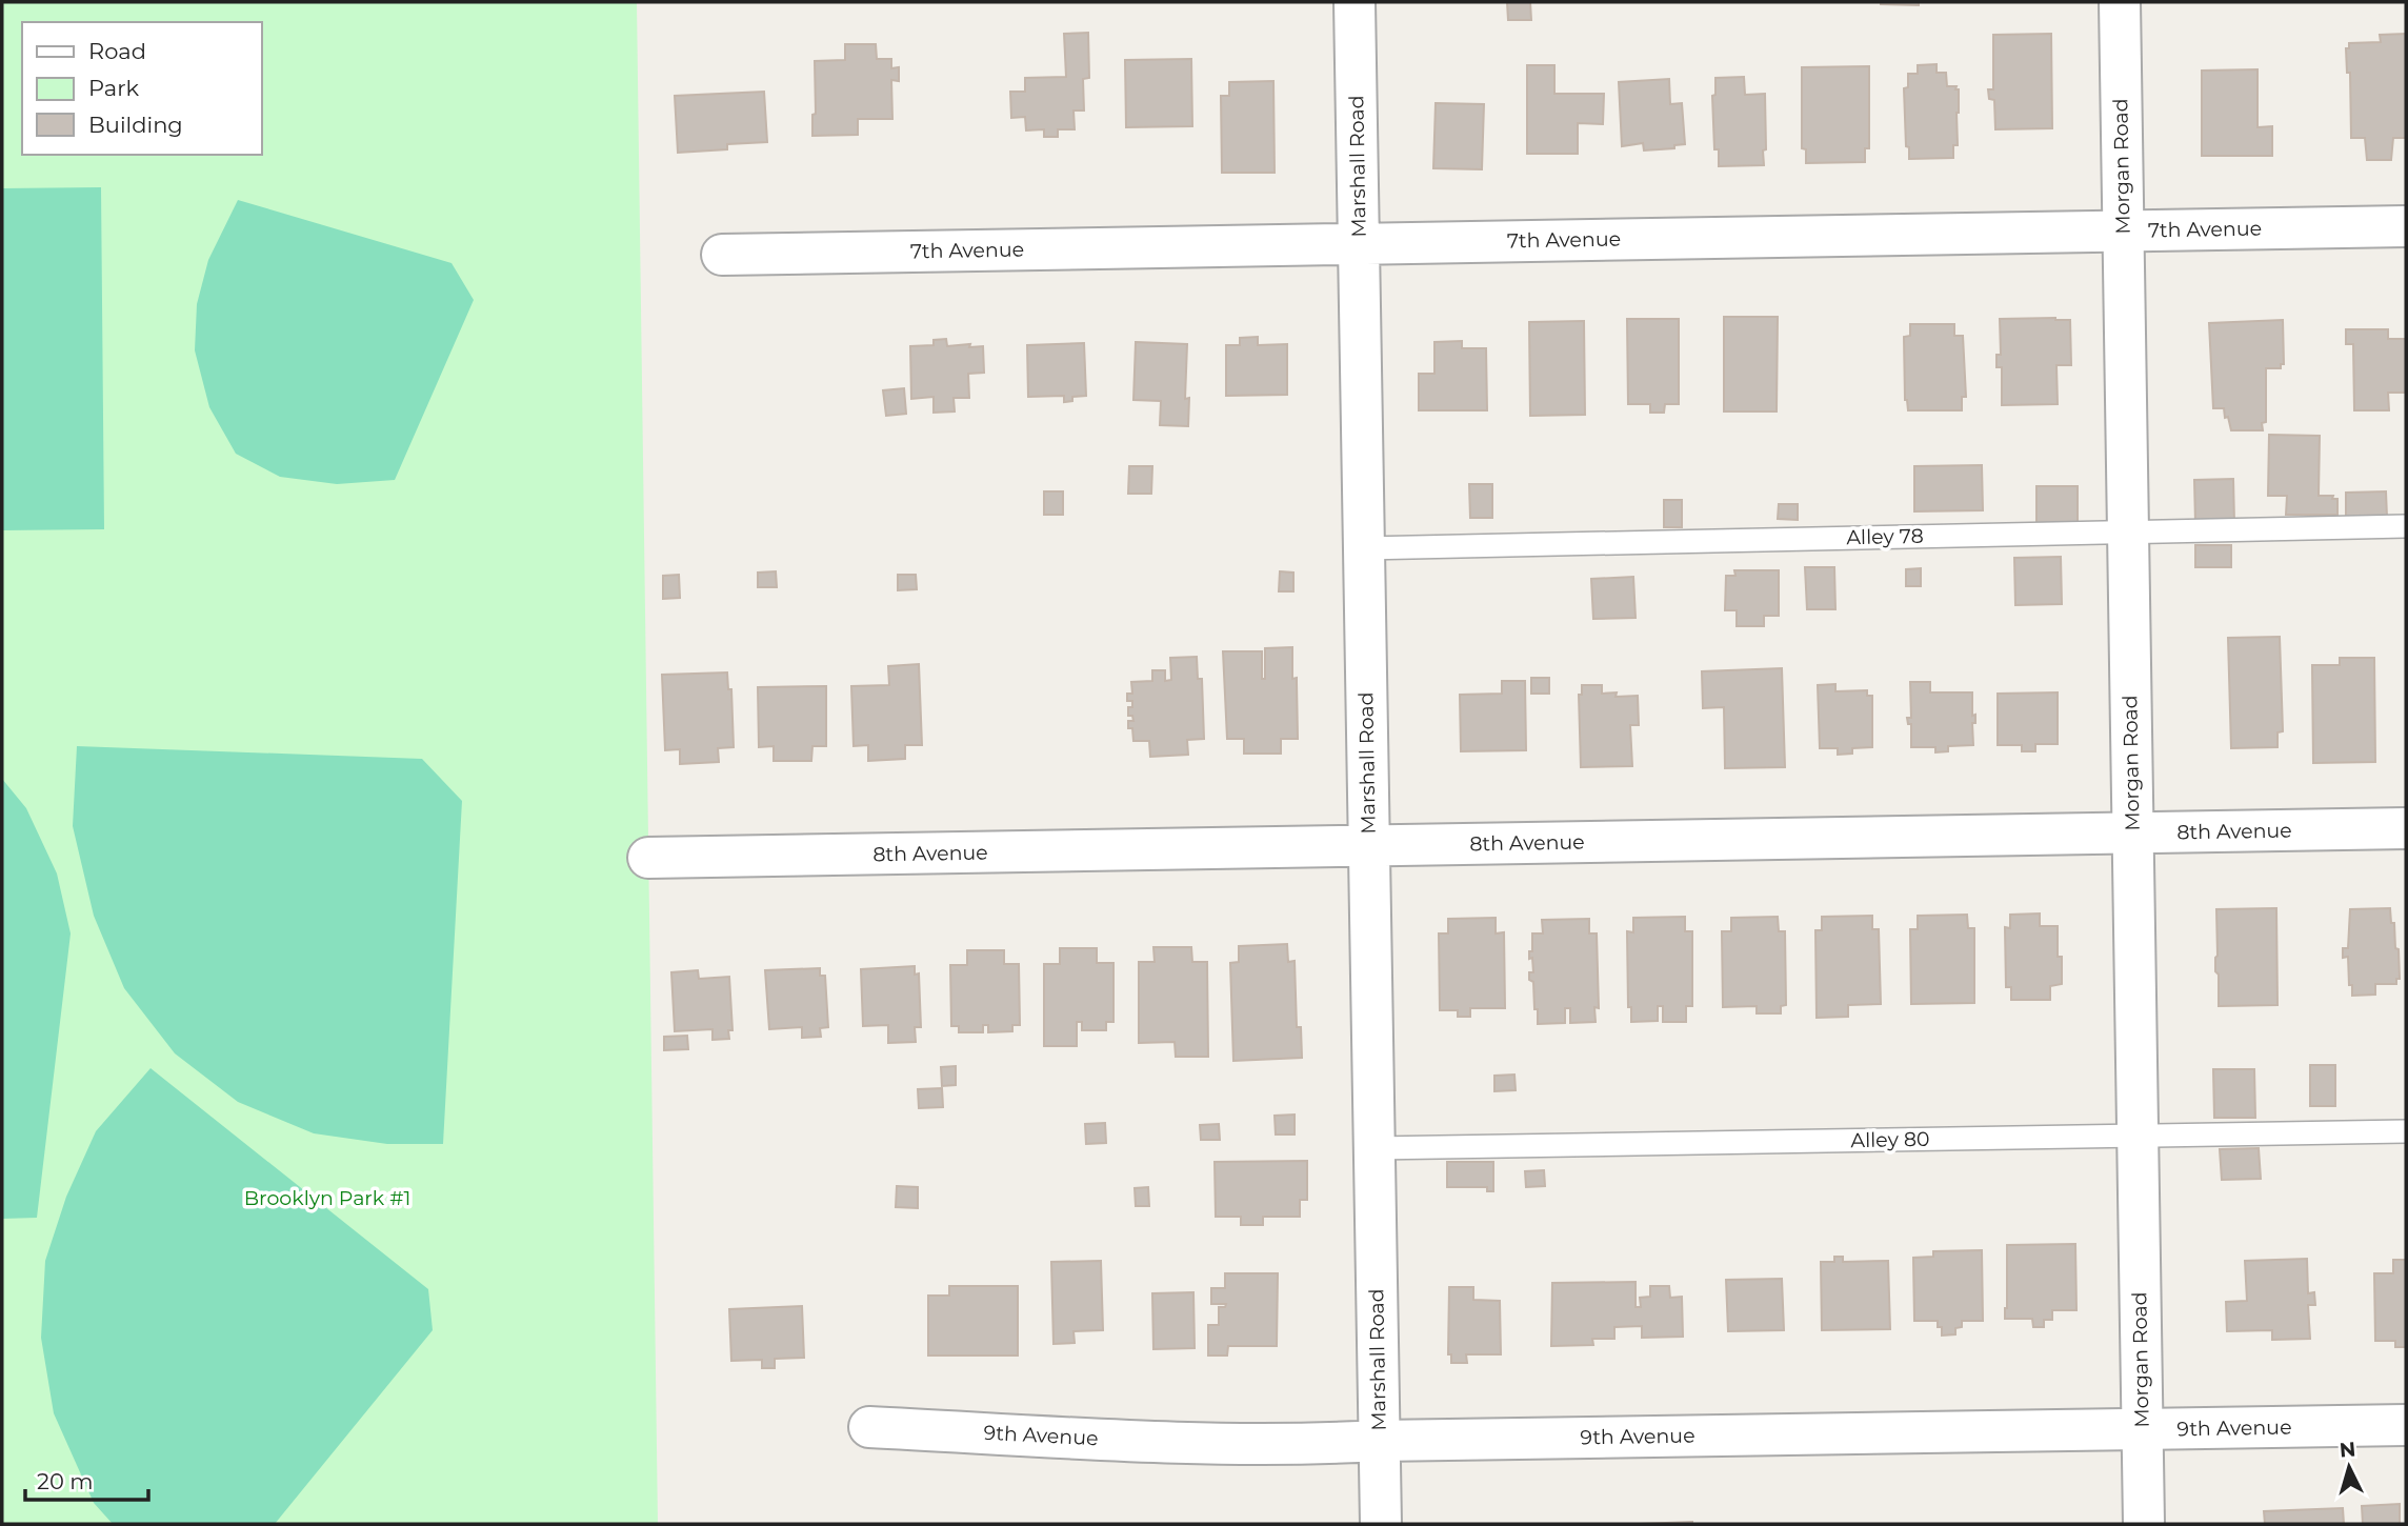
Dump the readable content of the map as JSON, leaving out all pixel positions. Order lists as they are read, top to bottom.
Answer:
{
  "streets": {
    "street": [
      "Marshall Road",
      "Morgan Road",
      "7th Avenue",
      "8th Avenue",
      "9th Avenue"
    ],
    "lane": ["Alley 78", "Alley 80"]
  },
  "crossings": [
    ["Marshall Road", "7th Avenue"],
    ["Marshall Road", "Alley 78"],
    ["Marshall Road", "8th Avenue"],
    ["Marshall Road", "Alley 80"],
    ["Marshall Road", "9th Avenue"],
    ["Morgan Road", "7th Avenue"],
    ["Morgan Road", "Alley 78"],
    ["Morgan Road", "8th Avenue"],
    ["Morgan Road", "Alley 80"],
    ["Morgan Road", "9th Avenue"]
  ],
  "parks": ["Brooklyn Park #1"],
  "legend": ["Road", "Park", "Building"],
  "scale_bar": "20 m",
  "north": "top"
}
